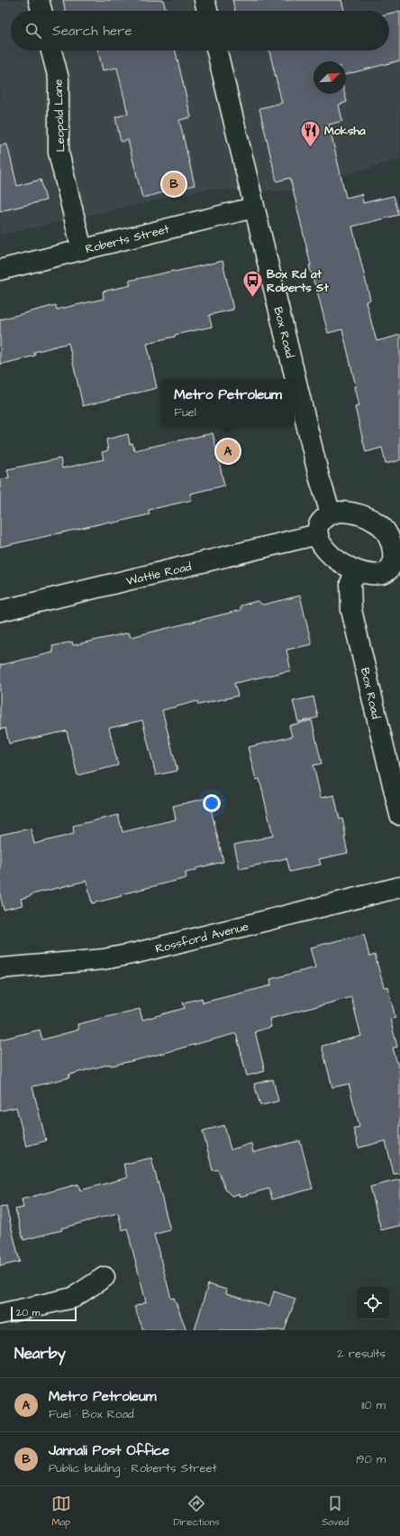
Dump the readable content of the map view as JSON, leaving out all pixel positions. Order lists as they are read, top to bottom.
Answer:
{
  "streets": {
    "street": [
      "Leopold Lane",
      "Roberts Street",
      "Box Road",
      "Wattle Road",
      "Rossford Avenue"
    ]
  },
  "crossings": [
    ["Leopold Lane", "Roberts Street"],
    ["Roberts Street", "Box Road"],
    ["Box Road", "Wattle Road"]
  ],
  "places": {
    "restaurant": ["Moksha"],
    "bus stop": ["Box Rd at Roberts St"]
  },
  "scale_bar": "20 m",
  "north": "top right",
  "page": {
    "search": "Search here",
    "pins": ["B", "A"],
    "popup": ["Metro Petroleum", "Fuel"],
    "scale": "20 m",
    "heading": ["Nearby", "2 results"],
    "list": [
      {
        "mark": "A",
        "name": "Metro Petroleum",
        "note": "Fuel · Box Road",
        "value": "110 m"
      },
      {
        "mark": "B",
        "name": "Jannali Post Office",
        "note": "Public building · Roberts Street",
        "value": "190 m"
      }
    ],
    "nav": ["Map", "Directions", "Saved"]
  }
}
